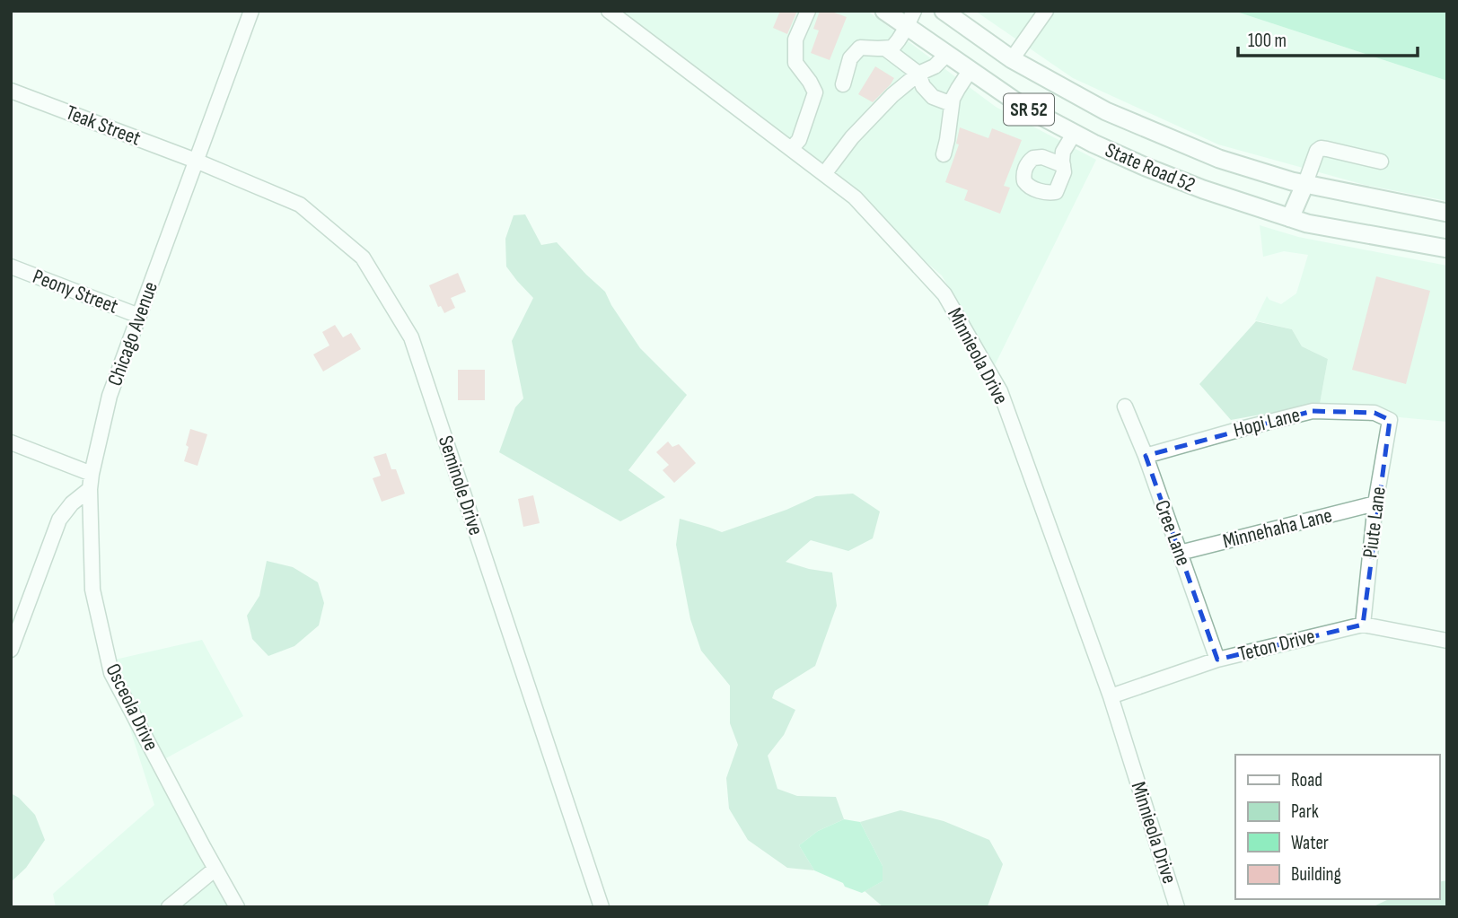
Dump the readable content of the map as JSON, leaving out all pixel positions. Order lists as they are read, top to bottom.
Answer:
{
  "streets": {
    "main road": ["SR 52", "State Road 52"],
    "street": [
      "Teak Street",
      "Peony Street",
      "Chicago Avenue",
      "Minnieola Drive",
      "Hopi Lane",
      "Seminole Drive",
      "Piute Lane",
      "Minnehaha Lane",
      "Cree Lane",
      "Teton Drive",
      "Osceola Drive"
    ]
  },
  "crossings": [
    ["Teak Street", "Chicago Avenue"],
    ["Teak Street", "Seminole Drive"],
    ["Peony Street", "Chicago Avenue"],
    ["Chicago Avenue", "Seminole Drive"],
    ["Chicago Avenue", "Osceola Drive"],
    ["Minnieola Drive", "Teton Drive"],
    ["Hopi Lane", "Piute Lane"],
    ["Hopi Lane", "Cree Lane"],
    ["Piute Lane", "Minnehaha Lane"],
    ["Piute Lane", "Teton Drive"],
    ["Minnehaha Lane", "Cree Lane"],
    ["Cree Lane", "Teton Drive"]
  ],
  "legend": [
    "Road",
    "Park",
    "Water",
    "Building"
  ],
  "scale_bar": "100 m"
}
